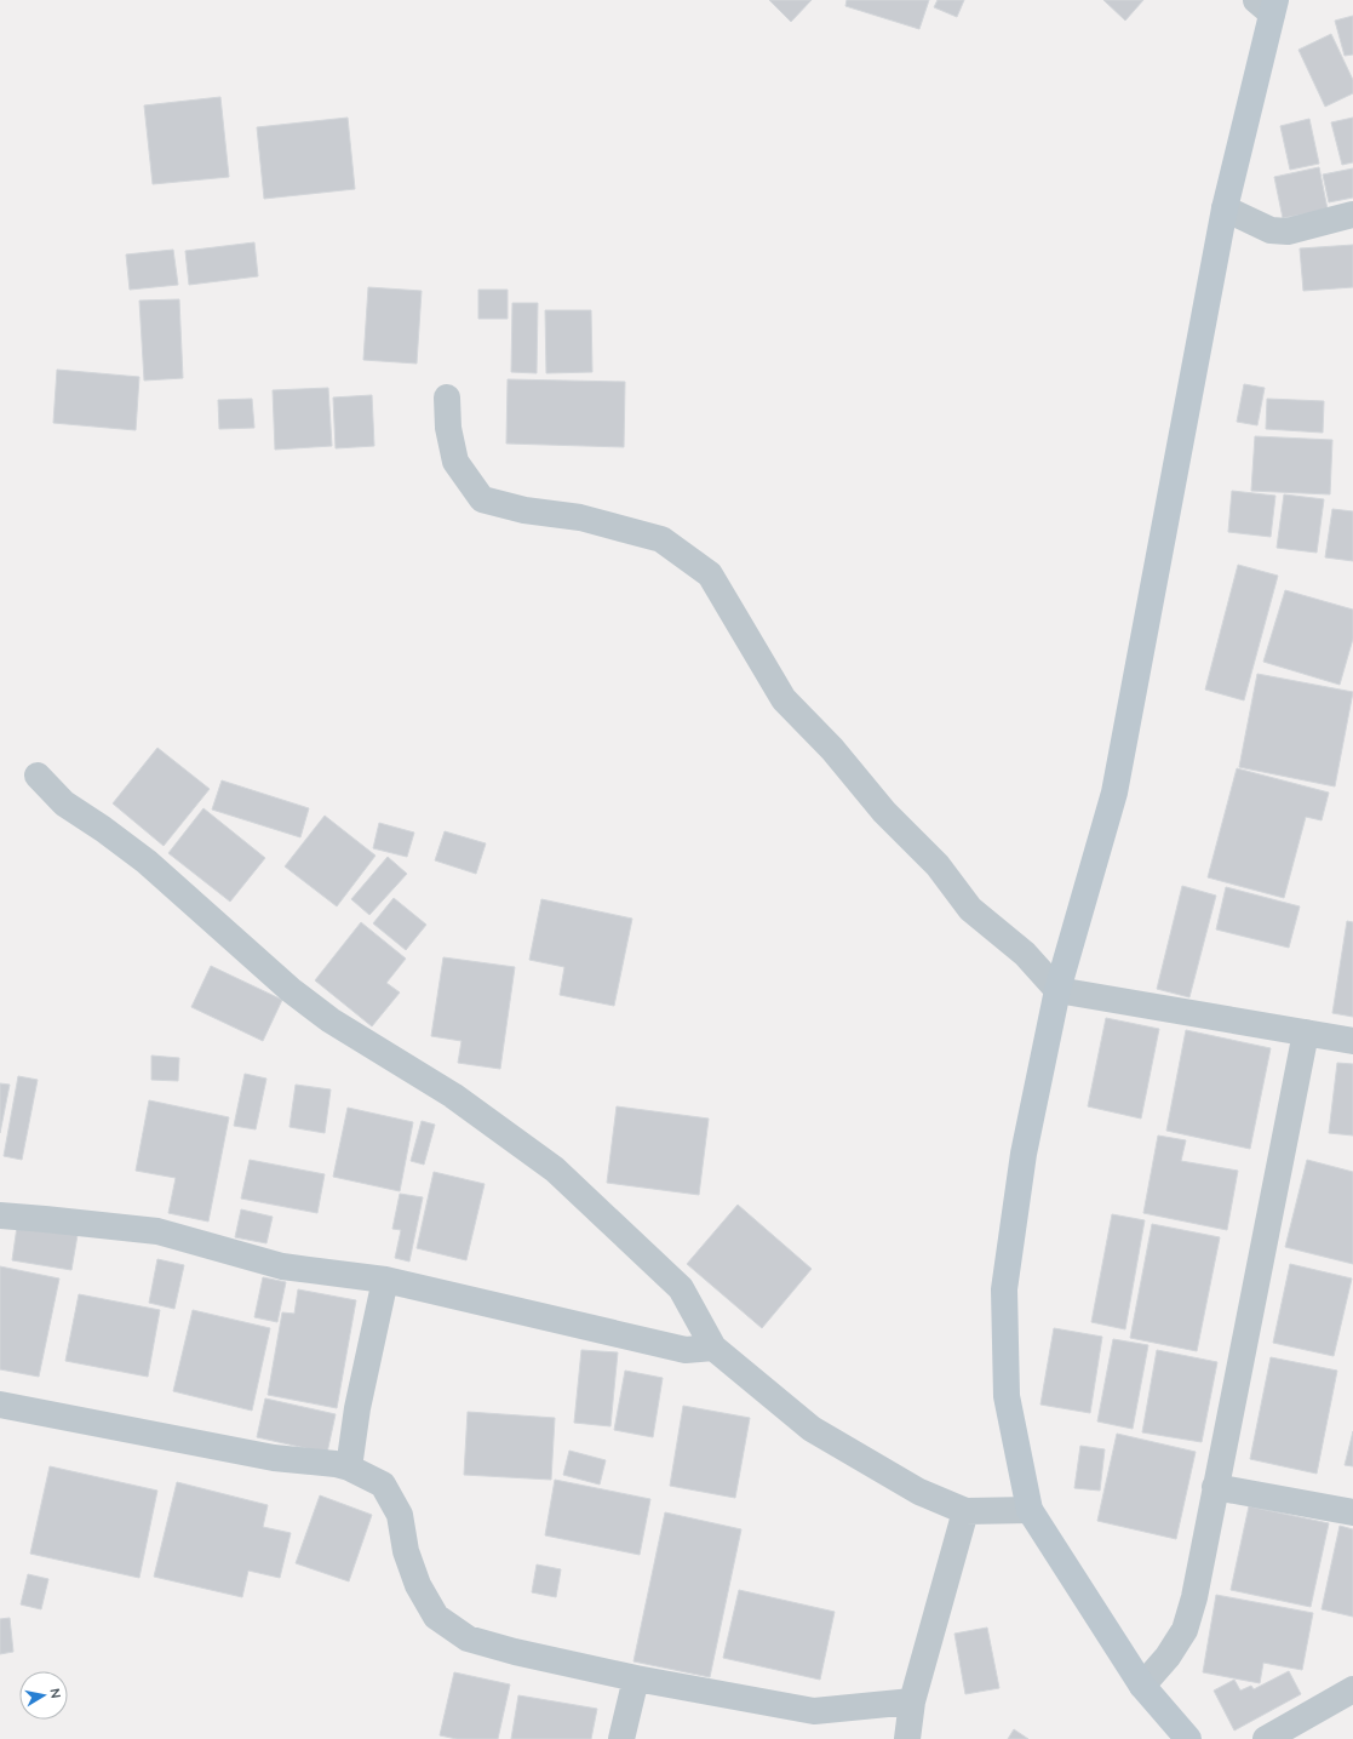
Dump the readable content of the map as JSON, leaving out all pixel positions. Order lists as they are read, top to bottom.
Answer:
{
  "north": "right"
}
